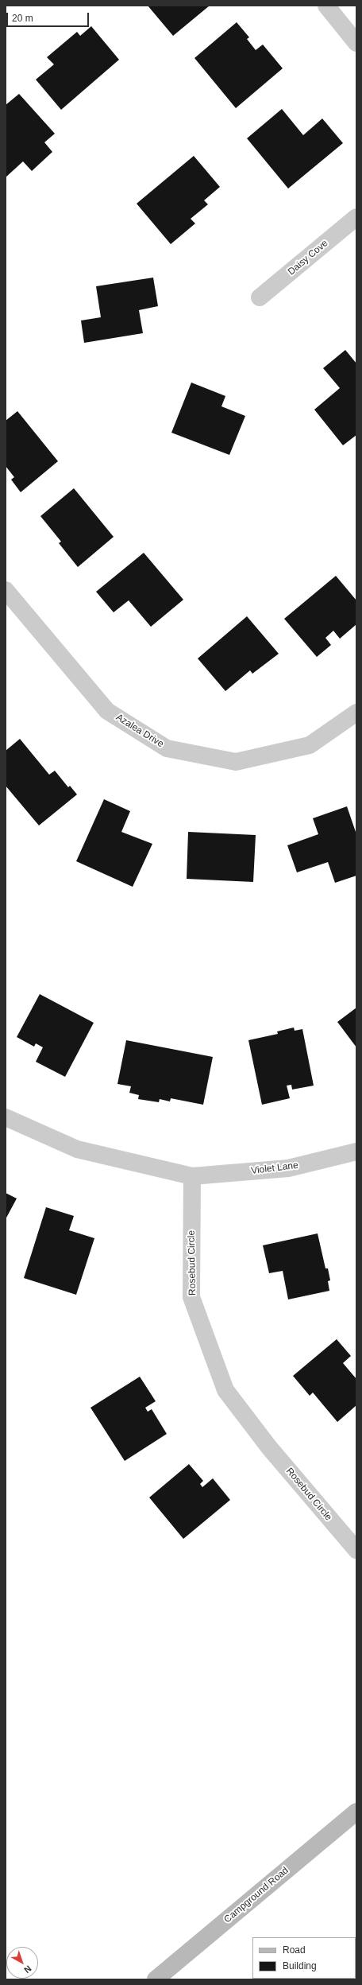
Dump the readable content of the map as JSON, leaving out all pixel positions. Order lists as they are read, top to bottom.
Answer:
{
  "streets": {
    "street": [
      "Daisy Cove",
      "Azalea Drive",
      "Violet Lane",
      "Rosebud Circle",
      "Campground Road"
    ]
  },
  "crossings": [
    ["Violet Lane", "Rosebud Circle"]
  ],
  "legend": ["Road", "Building"],
  "scale_bar": "20 m",
  "north": "bottom right"
}
